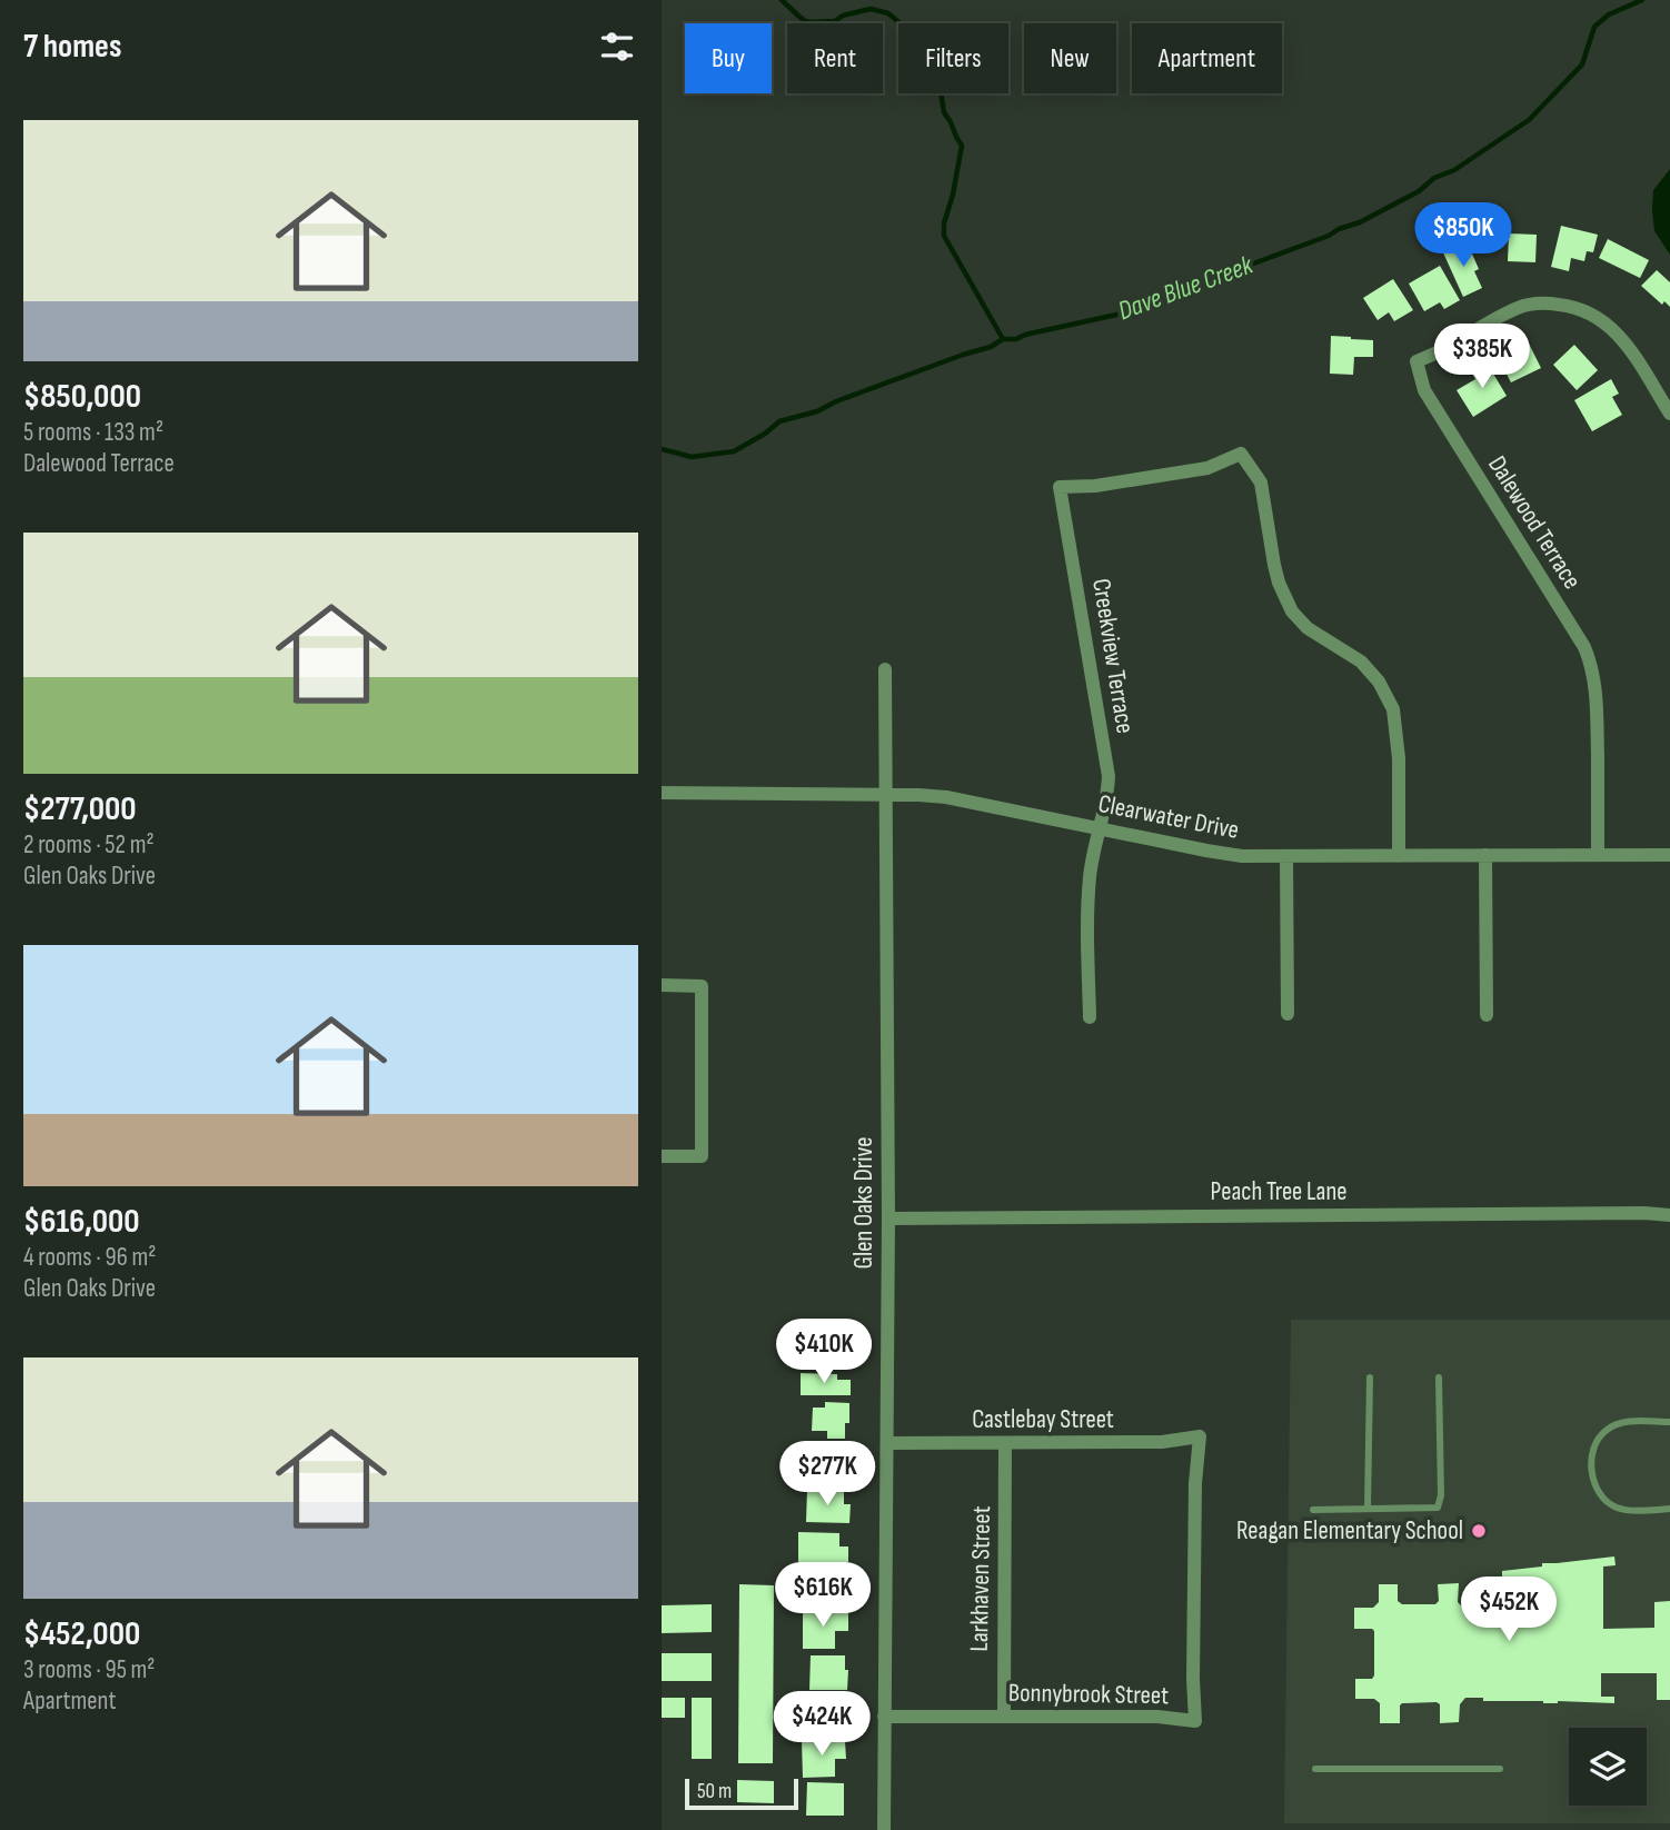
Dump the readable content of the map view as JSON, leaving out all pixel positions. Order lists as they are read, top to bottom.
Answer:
{
  "streets": {
    "street": [
      "Dalewood Terrace",
      "Creekview Terrace",
      "Clearwater Drive",
      "Peach Tree Lane",
      "Glen Oaks Drive",
      "Castlebay Street",
      "Larkhaven Street",
      "Bonnybrook Street"
    ]
  },
  "crossings": [
    ["Dalewood Terrace", "Clearwater Drive"],
    ["Creekview Terrace", "Clearwater Drive"],
    ["Clearwater Drive", "Glen Oaks Drive"],
    ["Peach Tree Lane", "Glen Oaks Drive"],
    ["Glen Oaks Drive", "Castlebay Street"],
    ["Glen Oaks Drive", "Bonnybrook Street"],
    ["Castlebay Street", "Larkhaven Street"],
    ["Castlebay Street", "Bonnybrook Street"],
    ["Larkhaven Street", "Bonnybrook Street"]
  ],
  "water": ["Dave Blue Creek"],
  "places": ["Reagan Elementary School"],
  "scale_bar": "50 m",
  "page": {
    "heading": "7 homes",
    "chip": [
      "Buy",
      "Rent",
      "Filters",
      "New",
      "Apartment"
    ],
    "list": [
      {
        "name": "$850,000",
        "note": "5 rooms · 133 m² · Dalewood Terrace"
      },
      {
        "name": "$277,000",
        "note": "2 rooms · 52 m² · Glen Oaks Drive"
      },
      {
        "name": "$616,000",
        "note": "4 rooms · 96 m² · Glen Oaks Drive"
      },
      {
        "name": "$452,000",
        "note": "3 rooms · 95 m² · Apartment"
      }
    ],
    "price": [
      "$850K",
      "$385K",
      "$410K",
      "$277K",
      "$616K",
      "$452K",
      "$424K"
    ],
    "scale": "50 m"
  }
}
